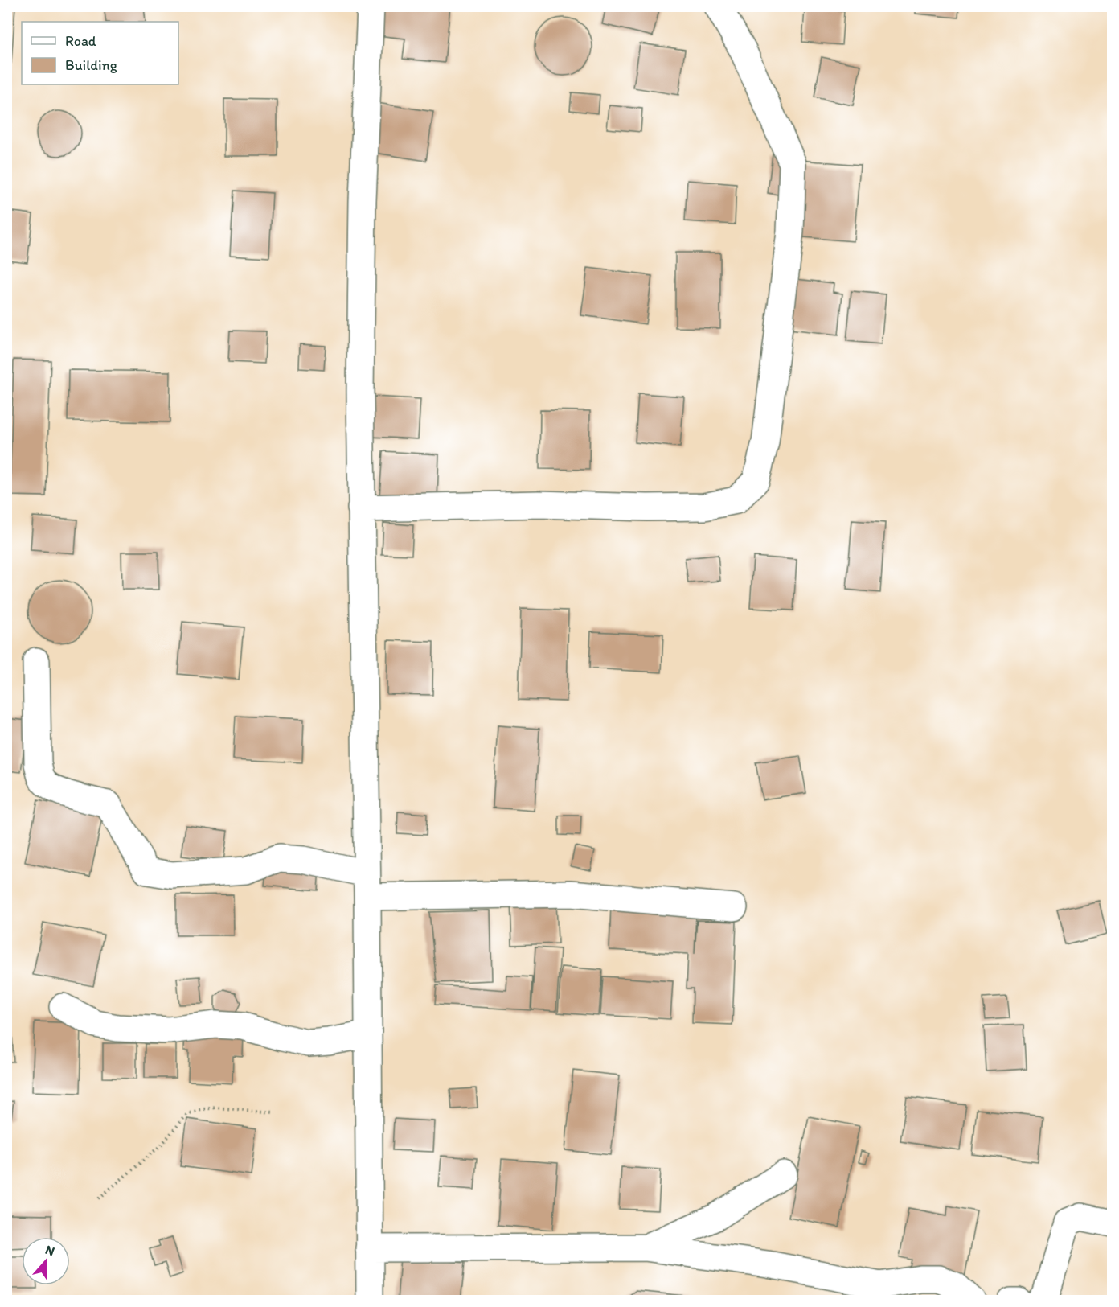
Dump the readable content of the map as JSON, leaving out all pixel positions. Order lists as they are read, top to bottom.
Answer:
{
  "legend": ["Road", "Building"],
  "north": "top"
}
